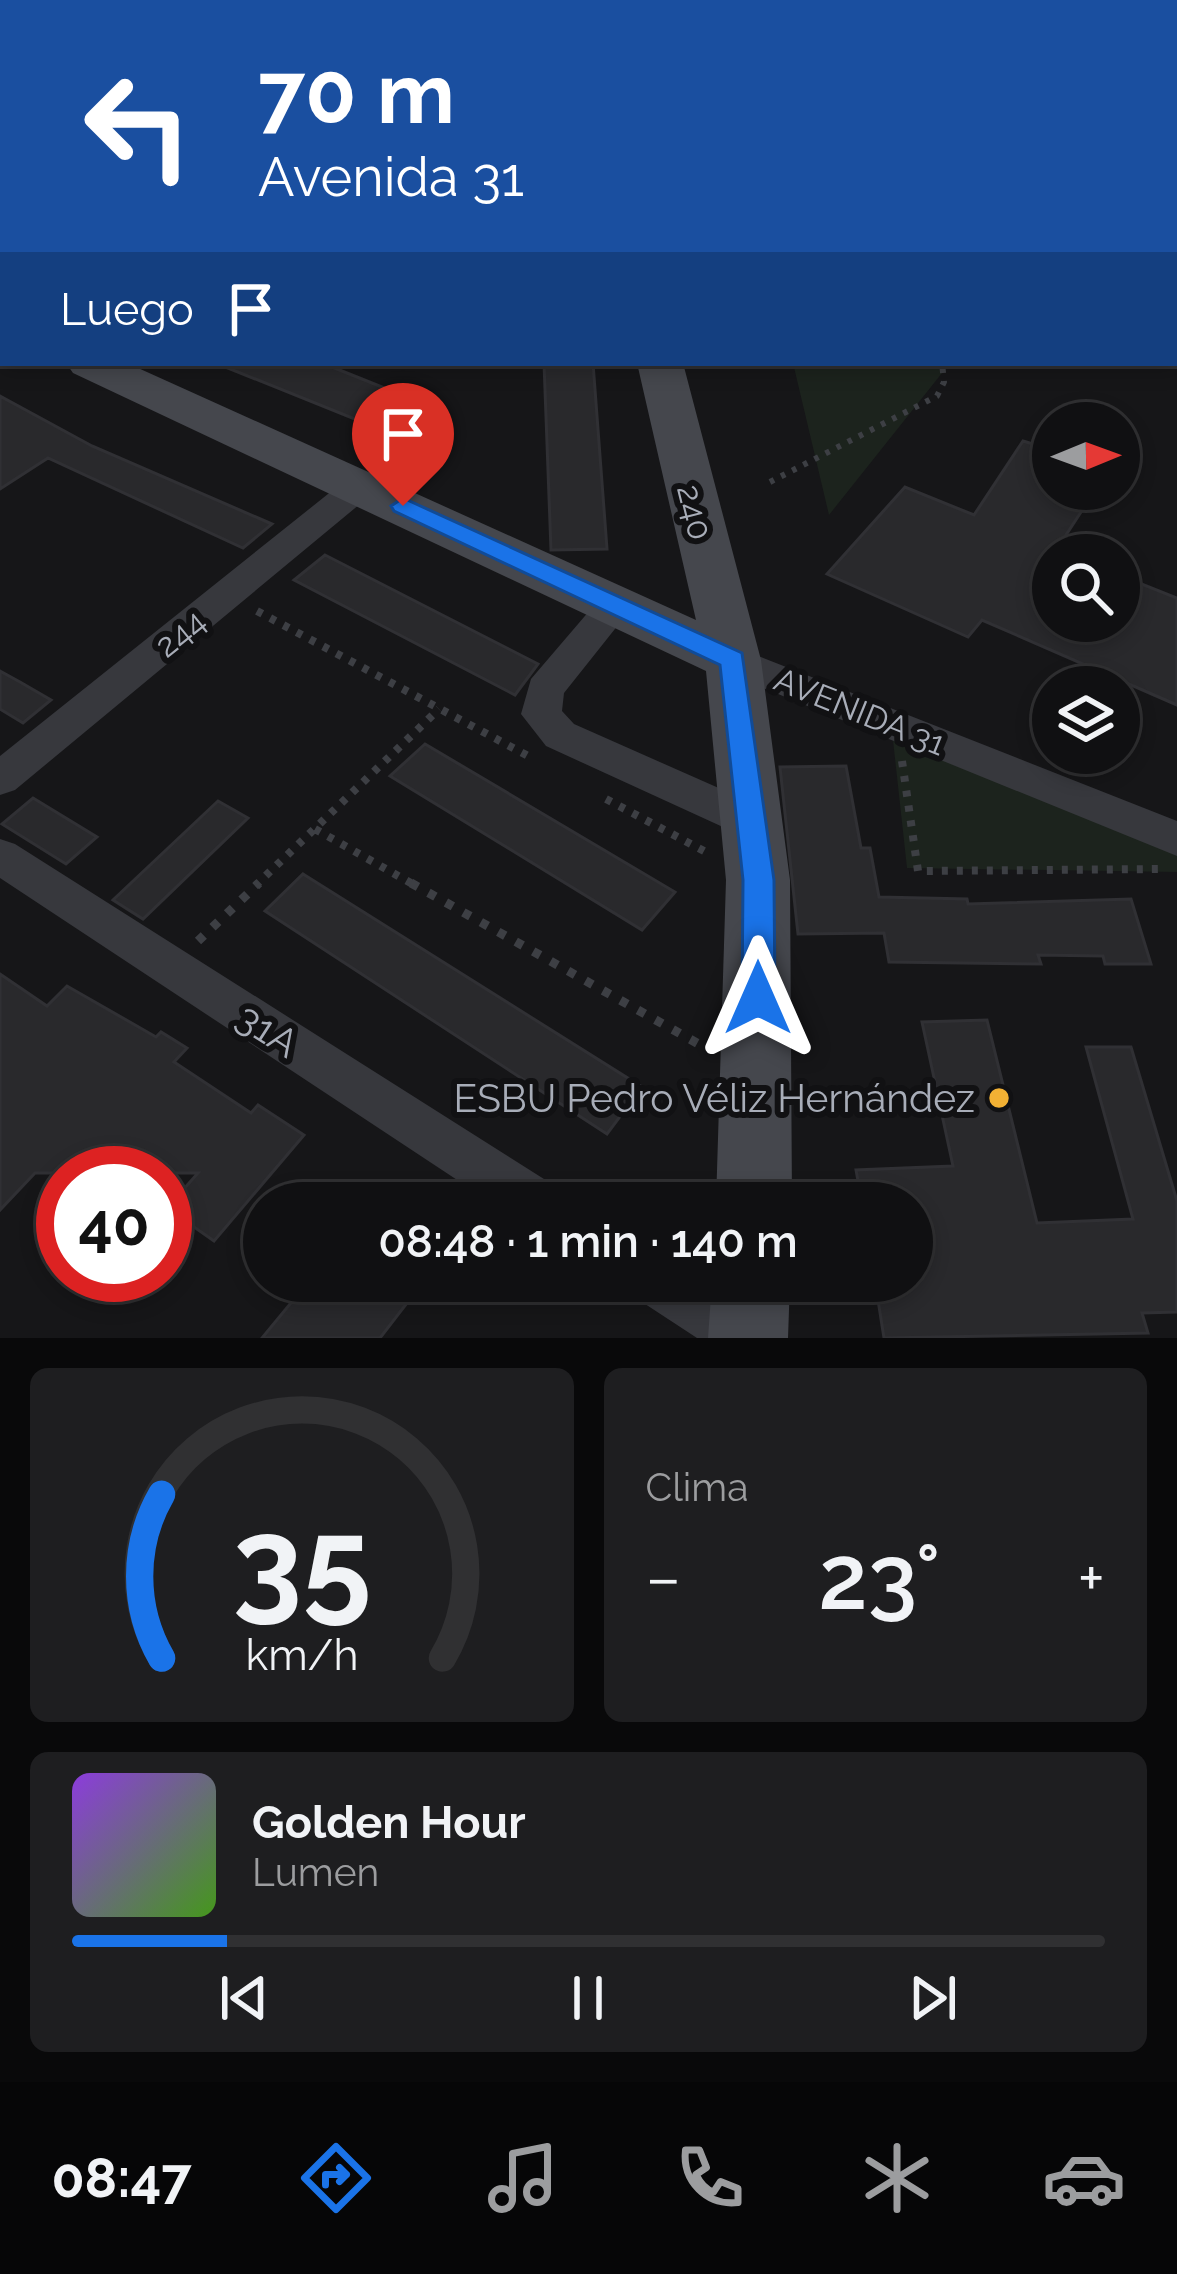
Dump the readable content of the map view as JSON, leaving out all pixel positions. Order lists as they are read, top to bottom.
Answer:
{
  "streets": {
    "street": [
      "240",
      "244",
      "AVENIDA 31",
      "31A"
    ]
  },
  "crossings": [
    ["240", "AVENIDA 31"],
    ["244", "AVENIDA 31"]
  ],
  "places": ["ESBU Pedro Véliz Hernández"],
  "north": "right",
  "page": {
    "turn": ["70 m", "Avenida 31"],
    "then": "Luego",
    "limit": "40",
    "trip": "08:48 · 1 min · 140 m",
    "tile": "Clima",
    "heat": ["−", "23°", "+"],
    "song": ["Golden Hour", "Lumen"],
    "tabs": "08:47",
    "gauge": ["35", "km/h"]
  }
}
